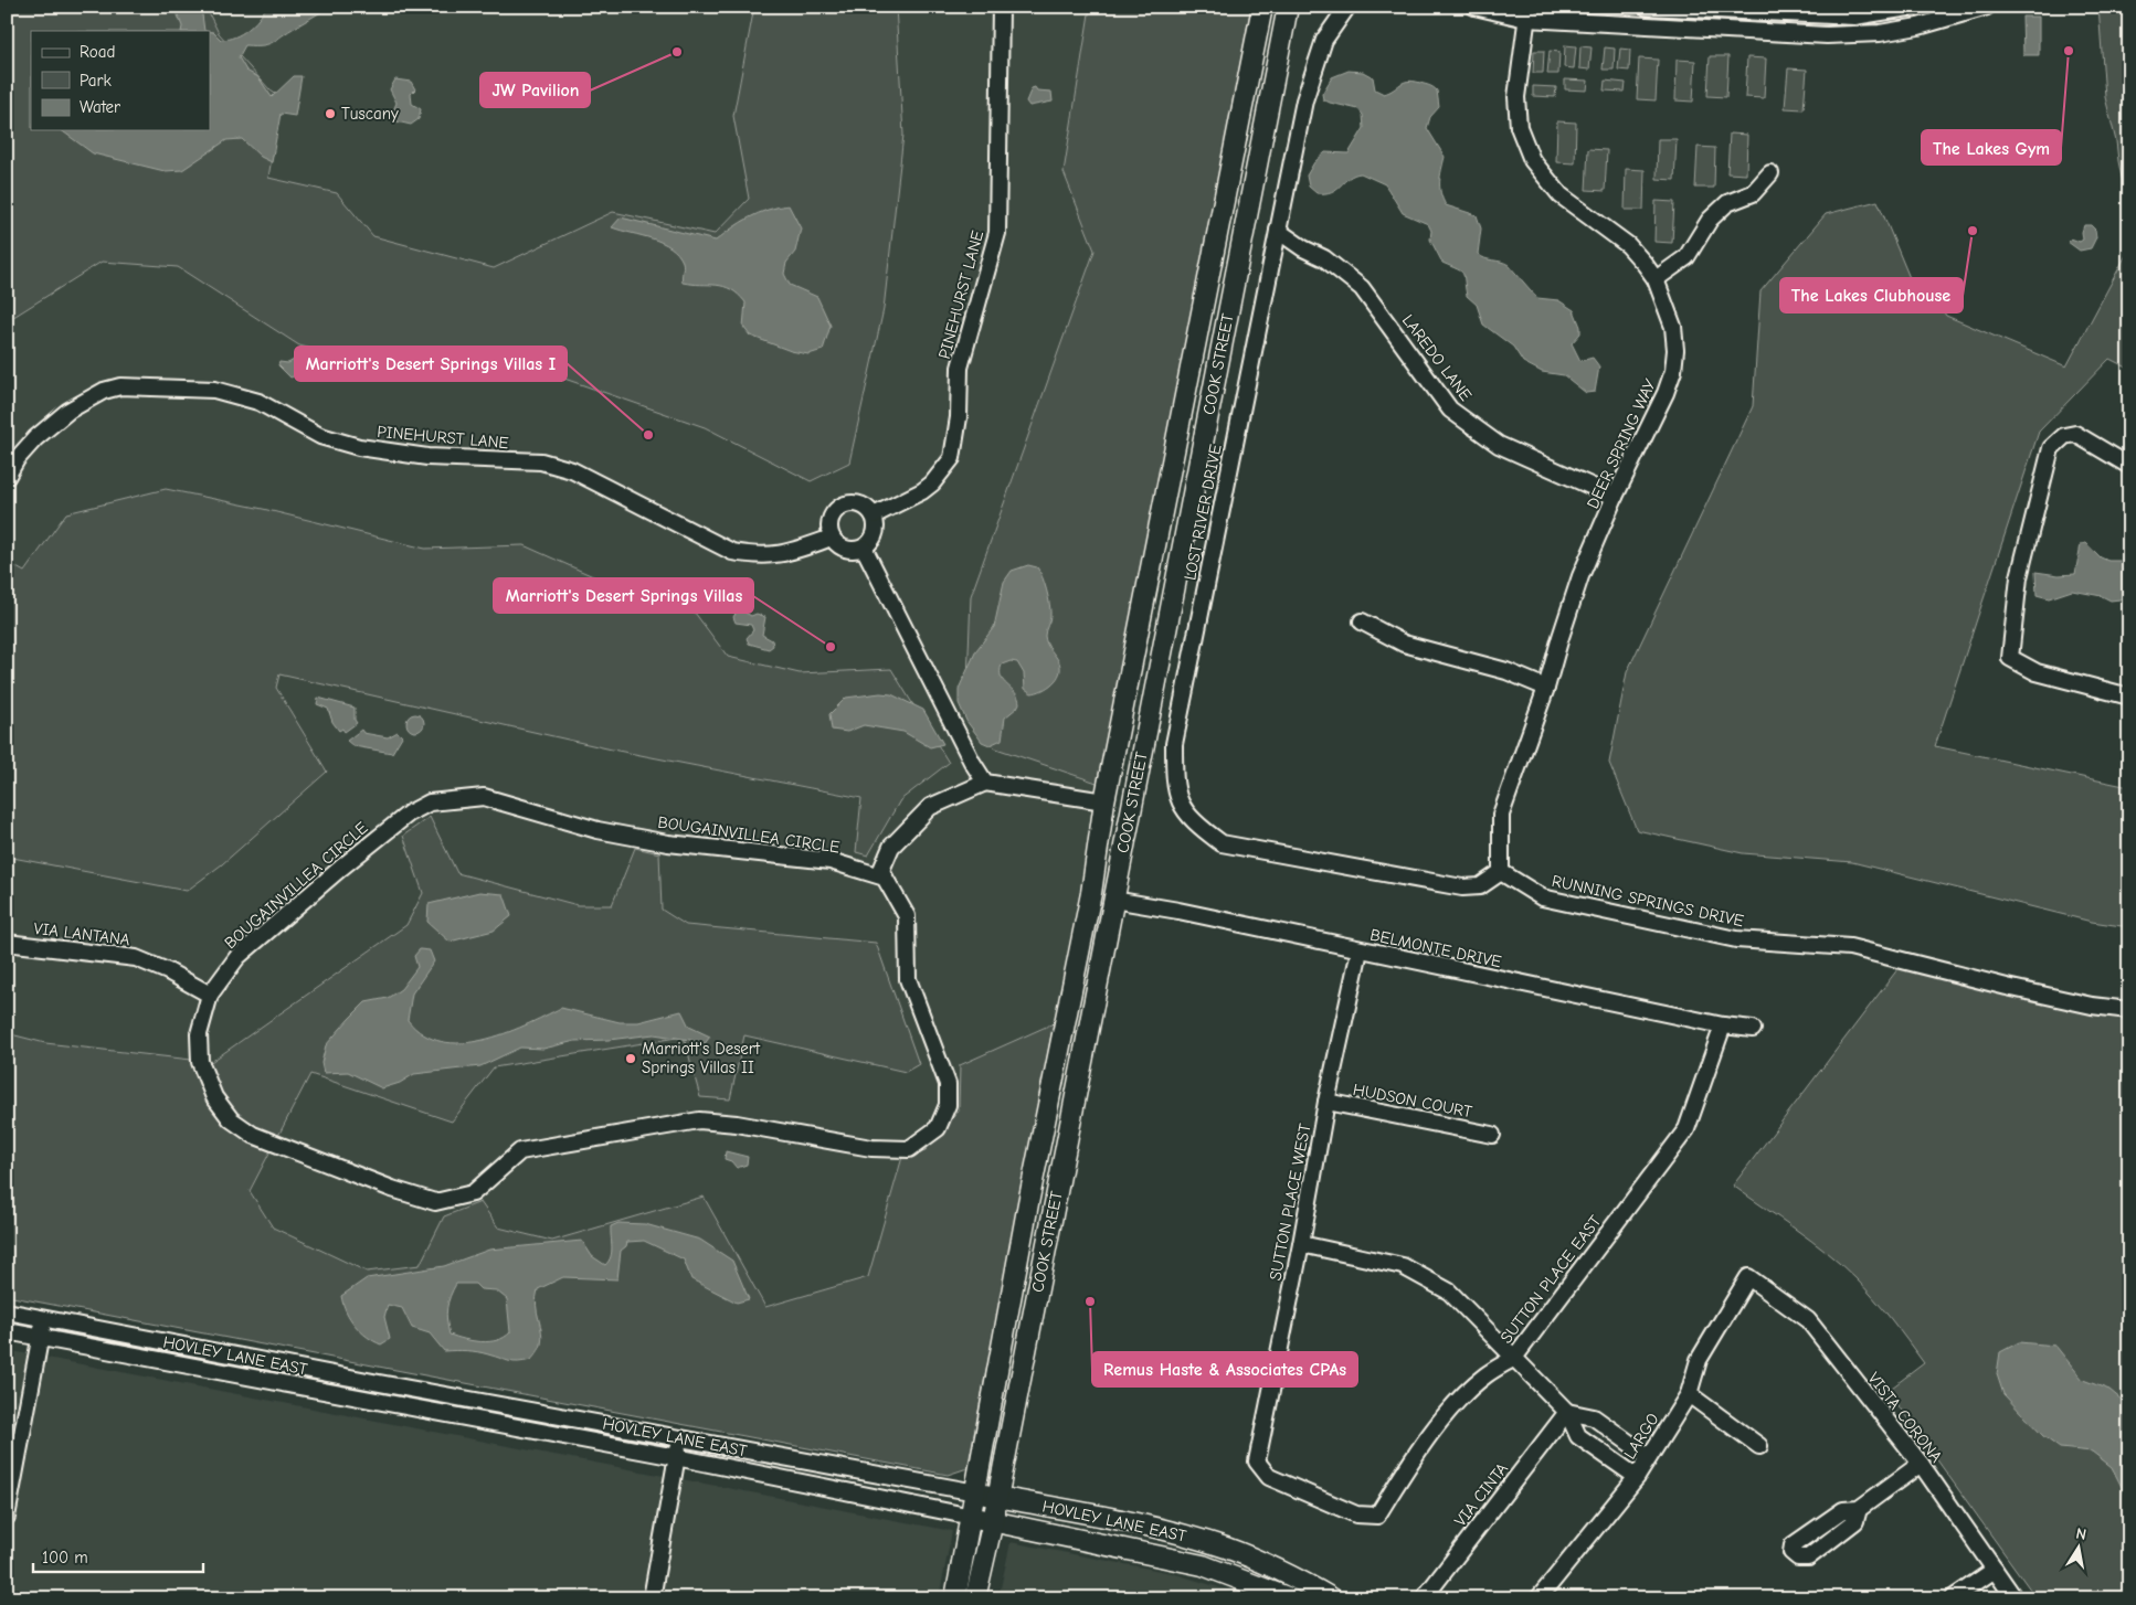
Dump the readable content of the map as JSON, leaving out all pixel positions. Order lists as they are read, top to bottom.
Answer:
{
  "streets": {
    "main road": ["COOK STREET", "HOVLEY LANE EAST"],
    "street": [
      "PINEHURST LANE",
      "LAREDO LANE",
      "DEER SPRING WAY",
      "LOST RIVER DRIVE",
      "BOUGAINVILLEA CIRCLE",
      "RUNNING SPRINGS DRIVE",
      "VIA LANTANA",
      "BELMONTE DRIVE",
      "HUDSON COURT",
      "SUTTON PLACE WEST",
      "SUTTON PLACE EAST",
      "VISTA CORONA",
      "LARGO",
      "VIA CINTA"
    ]
  },
  "crossings": [
    ["LAREDO LANE", "DEER SPRING WAY"],
    ["LAREDO LANE", "LOST RIVER DRIVE"],
    ["COOK STREET", "BELMONTE DRIVE"],
    ["COOK STREET", "HOVLEY LANE EAST"],
    ["DEER SPRING WAY", "LOST RIVER DRIVE"],
    ["DEER SPRING WAY", "RUNNING SPRINGS DRIVE"],
    ["LOST RIVER DRIVE", "RUNNING SPRINGS DRIVE"],
    ["BOUGAINVILLEA CIRCLE", "VIA LANTANA"],
    ["BELMONTE DRIVE", "SUTTON PLACE WEST"],
    ["BELMONTE DRIVE", "SUTTON PLACE EAST"],
    ["HUDSON COURT", "SUTTON PLACE WEST"],
    ["SUTTON PLACE WEST", "SUTTON PLACE EAST"],
    ["VISTA CORONA", "LARGO"]
  ],
  "places": [
    "The Lakes Gym",
    "JW Pavilion",
    "Tuscany",
    "The Lakes Clubhouse",
    "Marriott's Desert Springs Villas I",
    "Marriott's Desert Springs Villas",
    "Marriott's Desert Springs Villas II",
    "Remus Haste & Associates CPAs"
  ],
  "legend": ["Road", "Park", "Water"],
  "scale_bar": "100 m",
  "north": "top"
}
